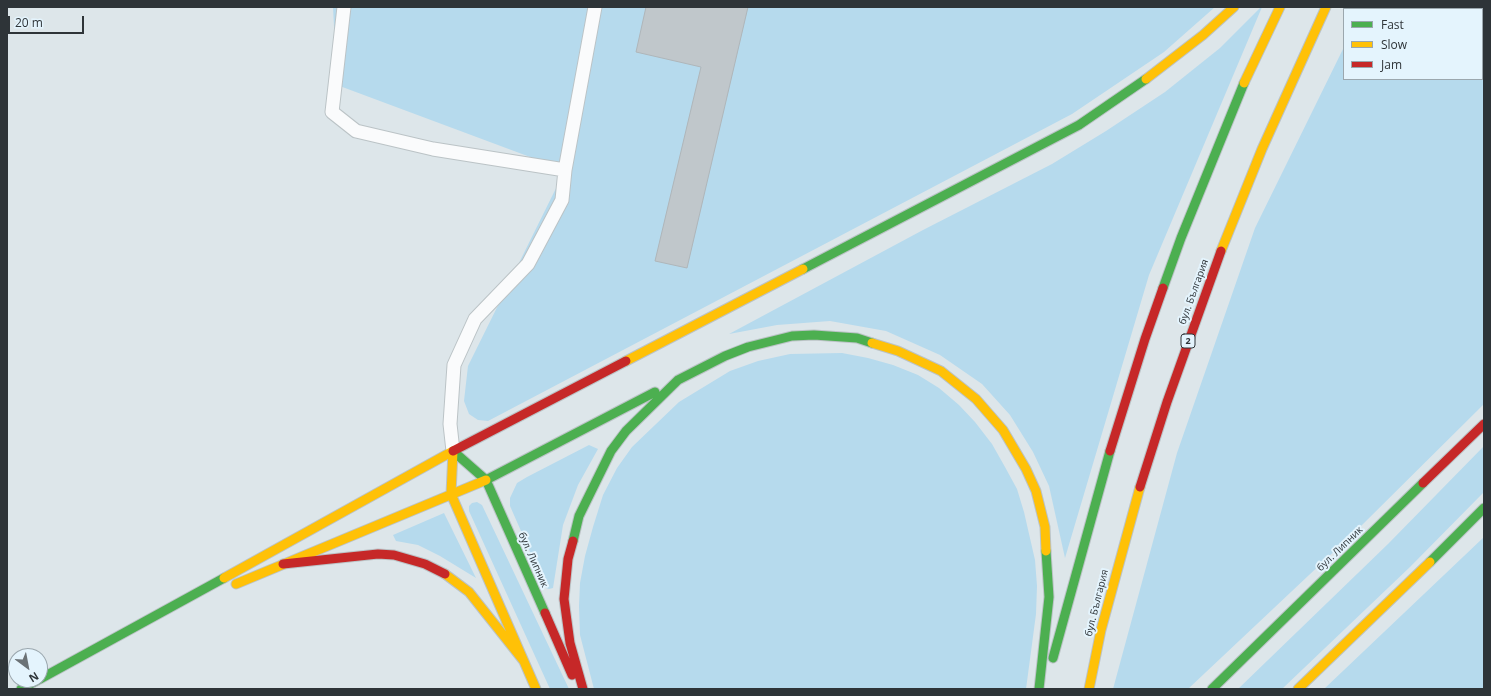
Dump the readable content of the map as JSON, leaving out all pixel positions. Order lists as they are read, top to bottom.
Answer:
{
  "streets": {
    "main road": ["бул. България", "2", "бул. Липник"]
  },
  "legend": ["Fast", "Slow", "Jam"],
  "scale_bar": "20 m",
  "north": "bottom right"
}
